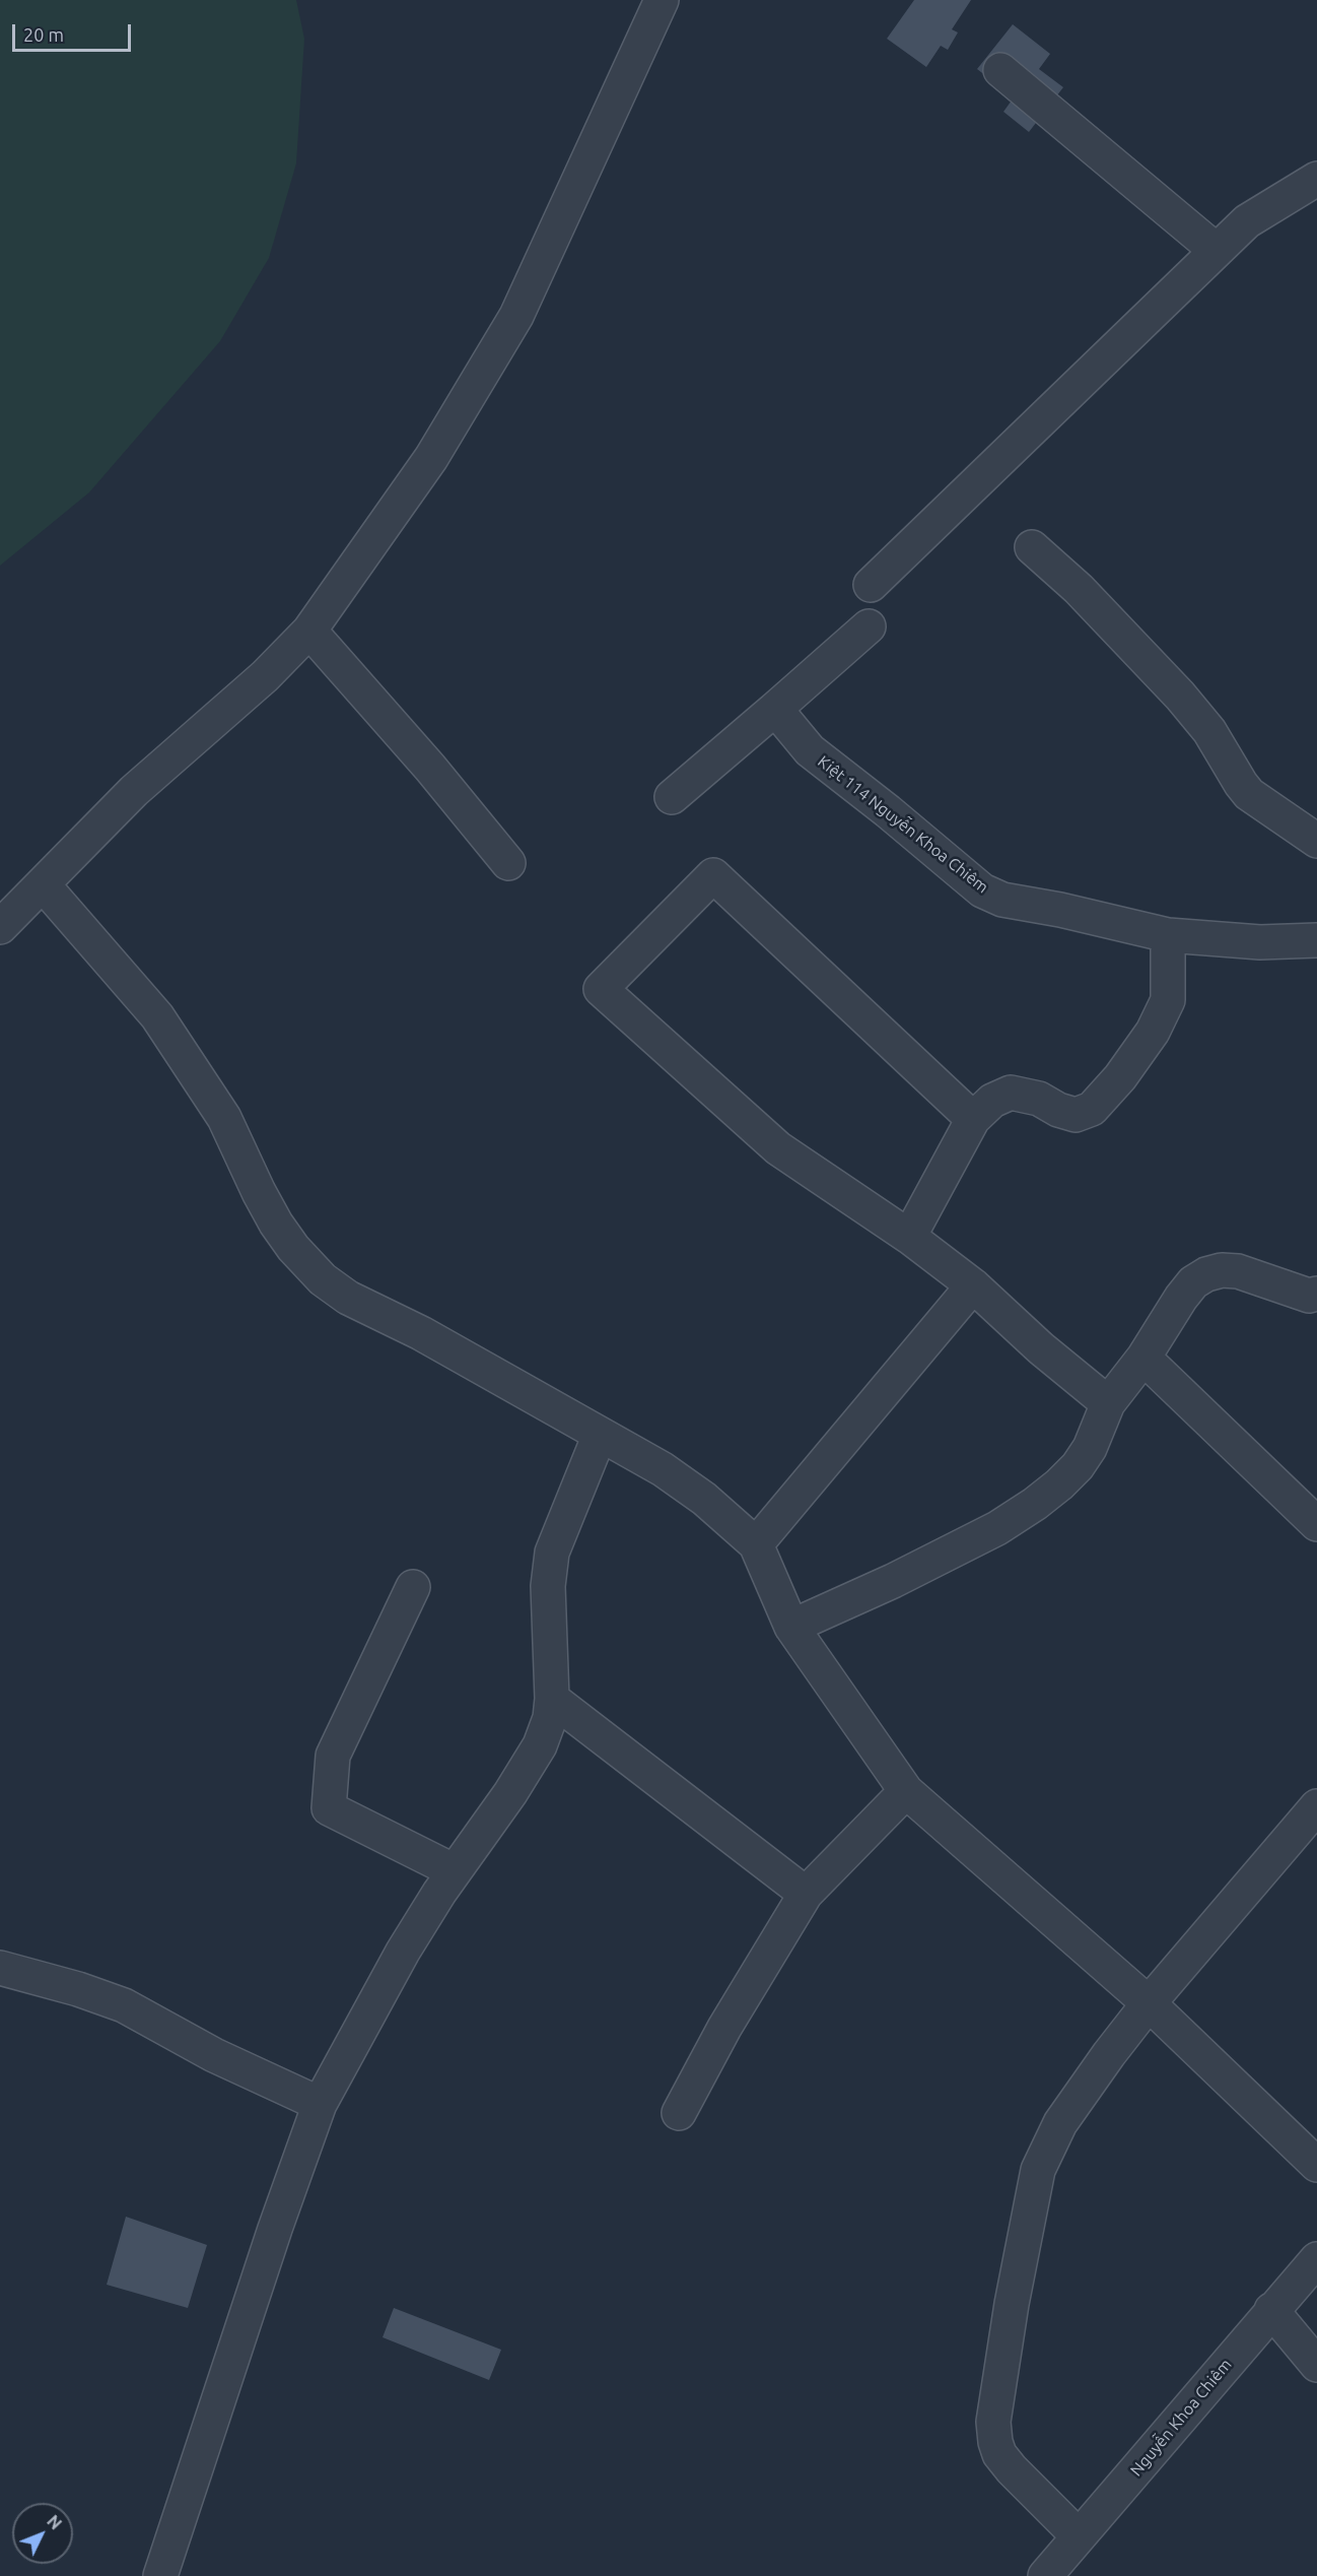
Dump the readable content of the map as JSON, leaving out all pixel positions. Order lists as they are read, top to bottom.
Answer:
{
  "streets": {
    "street": ["Kiệt 114 Nguyễn Khoa Chiêm", "Nguyễn Khoa Chiêm"]
  },
  "scale_bar": "20 m",
  "north": "top right"
}
